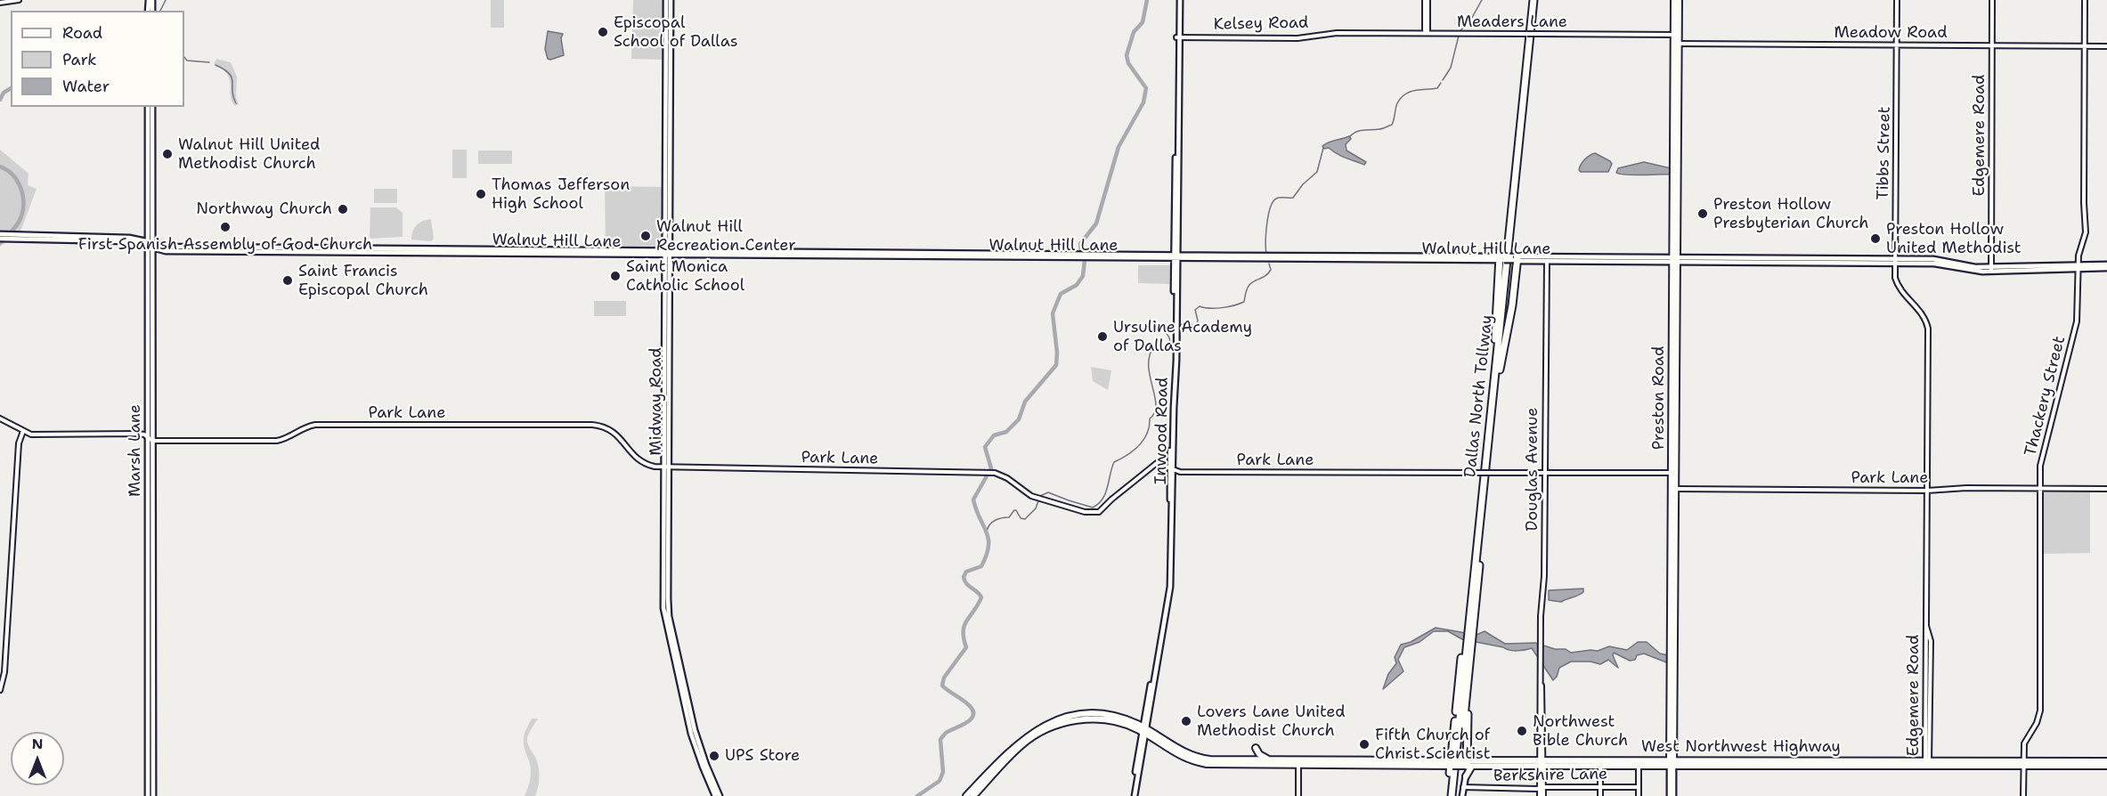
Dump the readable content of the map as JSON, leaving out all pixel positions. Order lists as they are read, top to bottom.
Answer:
{
  "streets": {
    "highway": ["Dallas North Tollway"],
    "main road": [
      "Walnut Hill Lane",
      "Preston Road",
      "Midway Road",
      "Inwood Road",
      "Marsh Lane",
      "West Northwest Highway"
    ],
    "street": [
      "Meaders Lane",
      "Kelsey Road",
      "Meadow Road",
      "Edgemere Road",
      "Tibbs Street",
      "Thackery Street",
      "Park Lane",
      "Douglas Avenue",
      "Berkshire Lane"
    ]
  },
  "crossings": [
    ["Meaders Lane", "Kelsey Road"],
    ["Meaders Lane", "Preston Road"],
    ["Kelsey Road", "Inwood Road"],
    ["Meadow Road", "Edgemere Road"],
    ["Meadow Road", "Tibbs Street"],
    ["Meadow Road", "Thackery Street"],
    ["Meadow Road", "Preston Road"],
    ["Edgemere Road", "Tibbs Street"],
    ["Edgemere Road", "Walnut Hill Lane"],
    ["Edgemere Road", "Park Lane"],
    ["Edgemere Road", "West Northwest Highway"],
    ["Tibbs Street", "Walnut Hill Lane"],
    ["Walnut Hill Lane", "Thackery Street"],
    ["Walnut Hill Lane", "Preston Road"],
    ["Walnut Hill Lane", "Midway Road"],
    ["Walnut Hill Lane", "Inwood Road"],
    ["Walnut Hill Lane", "Marsh Lane"],
    ["Walnut Hill Lane", "Douglas Avenue"],
    ["Thackery Street", "Park Lane"],
    ["Thackery Street", "West Northwest Highway"],
    ["Preston Road", "Park Lane"],
    ["Preston Road", "West Northwest Highway"],
    ["Midway Road", "Park Lane"],
    ["Park Lane", "Inwood Road"],
    ["Park Lane", "Marsh Lane"],
    ["Park Lane", "Douglas Avenue"],
    ["Inwood Road", "West Northwest Highway"],
    ["Douglas Avenue", "West Northwest Highway"],
    ["Douglas Avenue", "Berkshire Lane"]
  ],
  "places": [
    "Episcopal School of Dallas",
    "Walnut Hill United Methodist Church",
    "Thomas Jefferson High School",
    "Northway Church",
    "Preston Hollow Presbyterian Church",
    "First Spanish Assembly of God Church",
    "Walnut Hill Recreation Center",
    "Preston Hollow United Methodist",
    "Saint Monica Catholic School",
    "Saint Francis Episcopal Church",
    "Ursuline Academy of Dallas",
    "Lovers Lane United Methodist Church",
    "Northwest Bible Church",
    "Fifth Church of Christ Scientist",
    "UPS Store"
  ],
  "legend": ["Road", "Park", "Water"],
  "north": "top"
}
